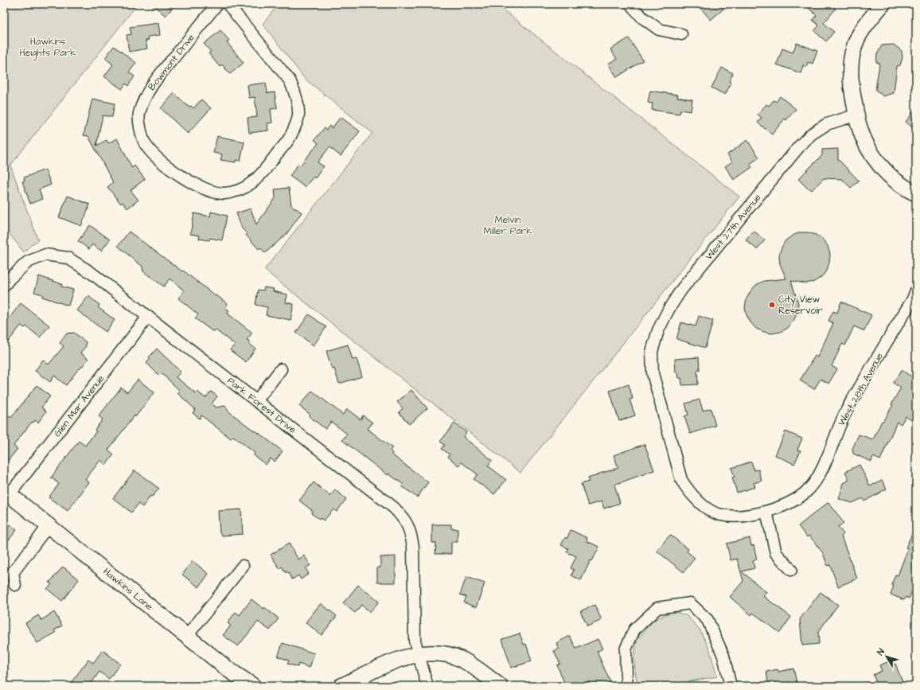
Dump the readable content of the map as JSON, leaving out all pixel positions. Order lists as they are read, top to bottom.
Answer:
{
  "streets": {
    "street": [
      "Bowmont Drive",
      "West 27th Avenue",
      "West 28th Avenue",
      "Park Forest Drive",
      "Glen Mar Avenue",
      "Hawkins Lane"
    ]
  },
  "crossings": [
    ["West 27th Avenue", "West 28th Avenue"],
    ["Park Forest Drive", "Glen Mar Avenue"],
    ["Glen Mar Avenue", "Hawkins Lane"]
  ],
  "parks": ["Hawkins Heights Park", "Melvin Miller Park"],
  "places": ["City View Reservoir"],
  "north": "top left"
}
